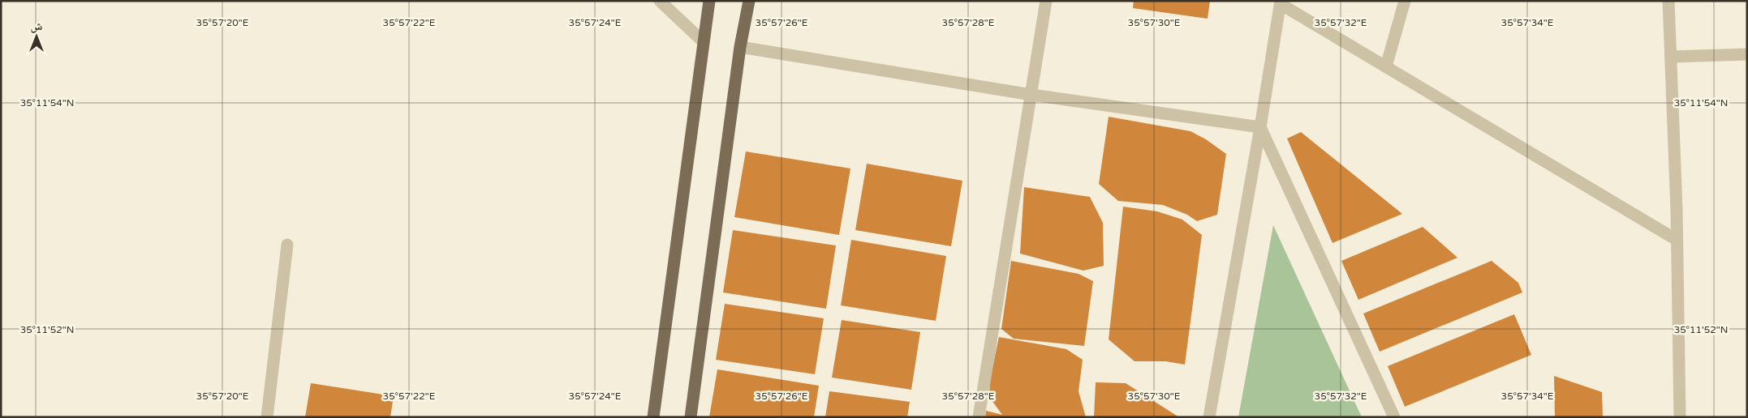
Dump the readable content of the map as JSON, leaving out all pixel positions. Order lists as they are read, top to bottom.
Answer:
{
  "north": "top",
  "coordinates": [
    "35°57'20\"E",
    "35°57'22\"E",
    "35°57'24\"E",
    "35°57'26\"E",
    "35°57'28\"E",
    "35°57'30\"E",
    "35°57'32\"E",
    "35°57'34\"E",
    "35°11'54\"N",
    "35°11'52\"N"
  ]
}
